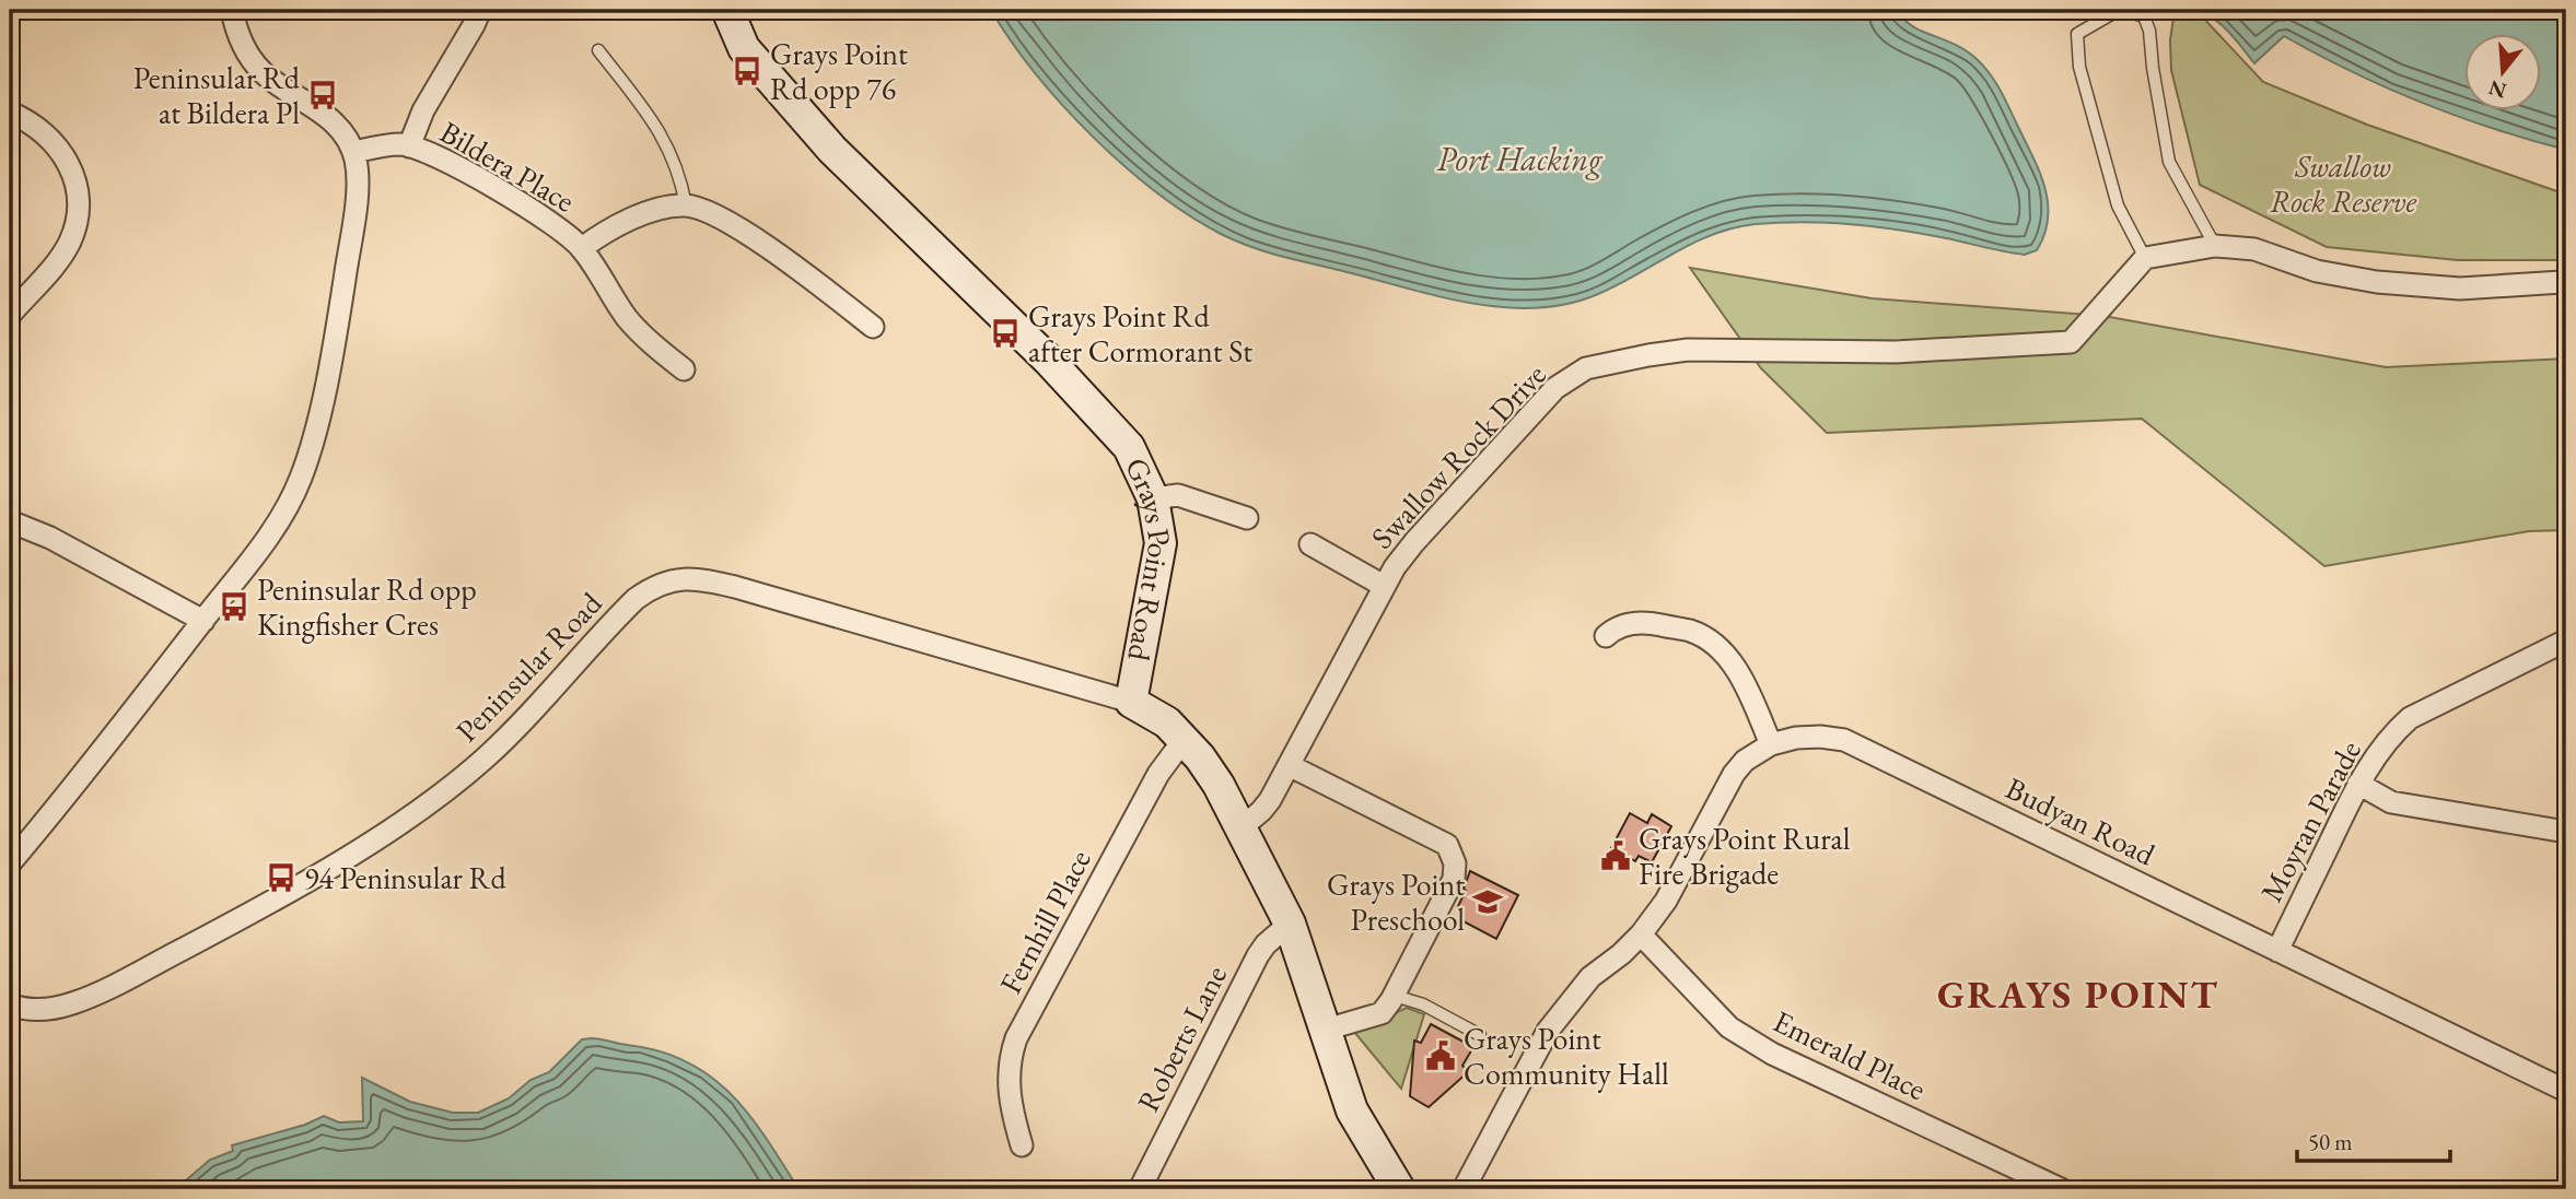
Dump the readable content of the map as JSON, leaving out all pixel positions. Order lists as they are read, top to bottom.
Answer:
{
  "streets": {
    "street": [
      "Bildera Place",
      "Swallow Rock Drive",
      "Grays Point Road",
      "Peninsular Road",
      "Budyan Road",
      "Moyran Parade",
      "Fernhill Place",
      "Roberts Lane",
      "Emerald Place"
    ]
  },
  "crossings": [
    ["Swallow Rock Drive", "Grays Point Road"],
    ["Grays Point Road", "Peninsular Road"],
    ["Grays Point Road", "Fernhill Place"],
    ["Grays Point Road", "Roberts Lane"],
    ["Budyan Road", "Moyran Parade"]
  ],
  "districts": ["GRAYS POINT"],
  "water": ["Port Hacking"],
  "parks": ["Swallow Rock Reserve"],
  "places": {
    "bus stop": [
      "Grays Point Rd opp 76",
      "Peninsular Rd at Bildera Pl",
      "Grays Point Rd after Cormorant St",
      "Peninsular Rd opp Kingfisher Cres",
      "94 Peninsular Rd"
    ],
    "public building": ["Grays Point Rural Fire Brigade", "Grays Point Community Hall"],
    "school or university": ["Grays Point Preschool"]
  },
  "scale_bar": "50 m",
  "north": "bottom"
}
